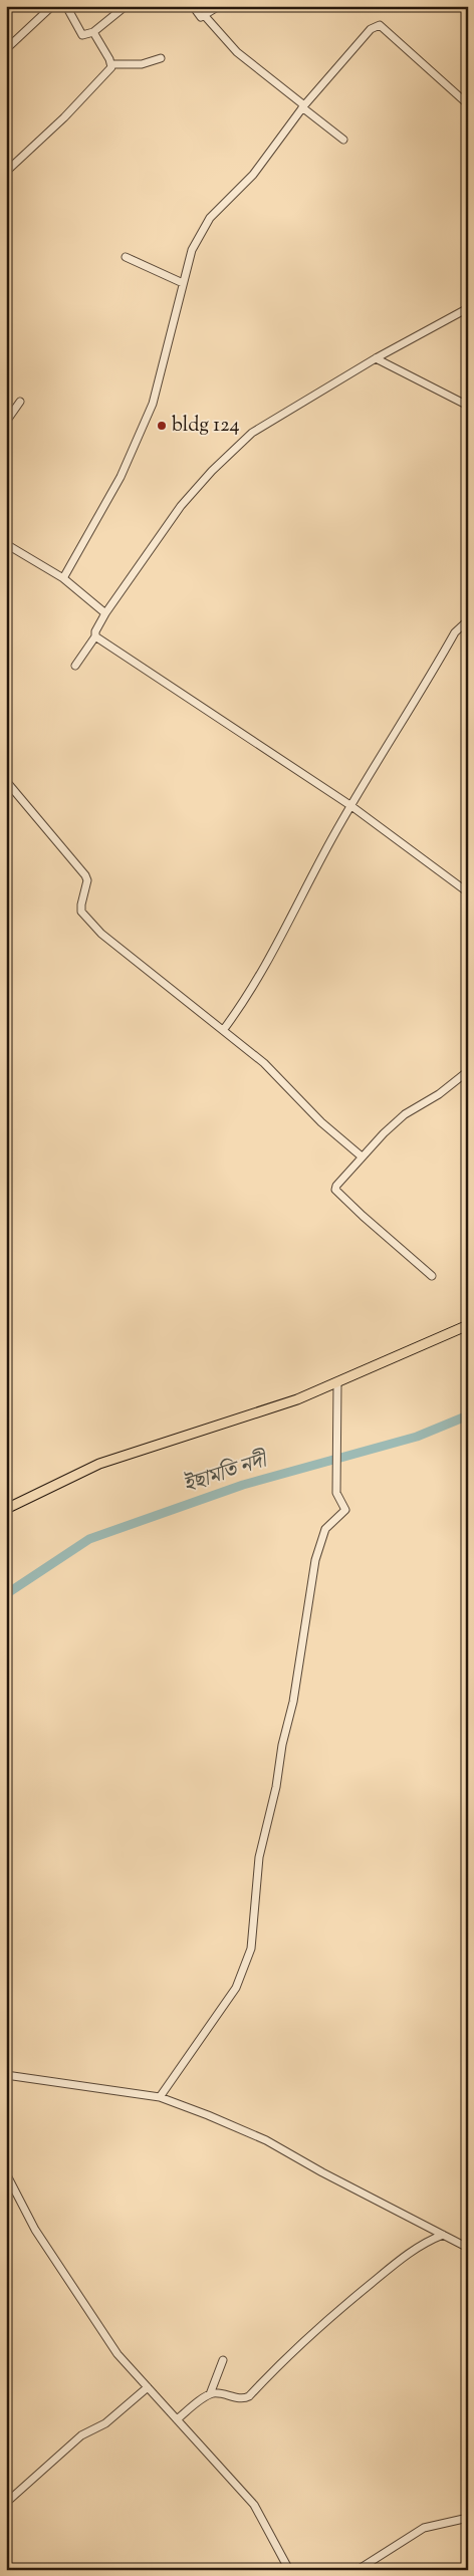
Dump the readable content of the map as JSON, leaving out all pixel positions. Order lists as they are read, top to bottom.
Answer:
{
  "water": ["ইছামতি নদী"],
  "places": ["bldg 124"]
}
